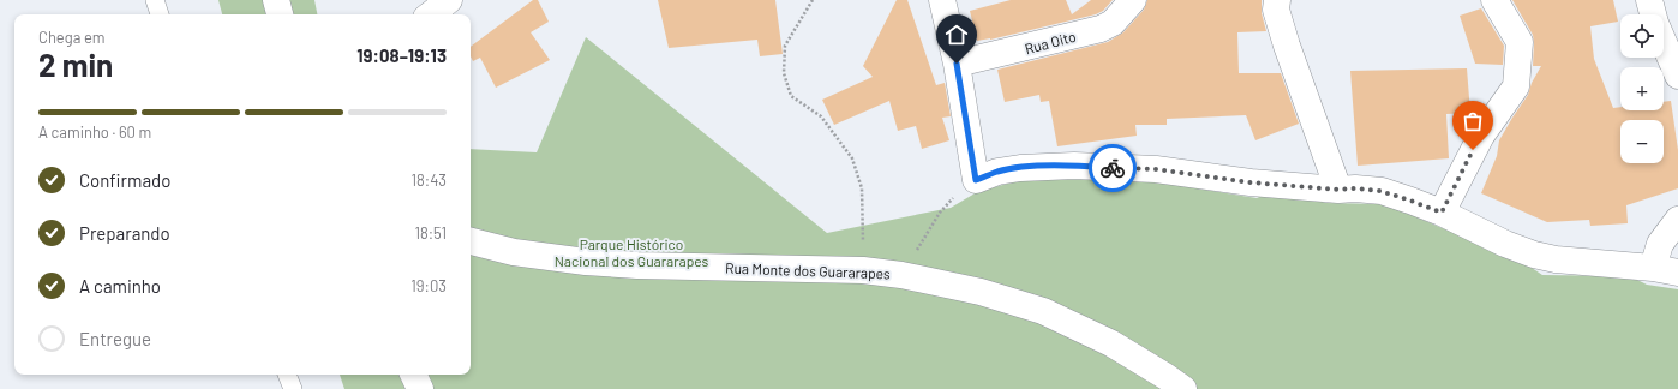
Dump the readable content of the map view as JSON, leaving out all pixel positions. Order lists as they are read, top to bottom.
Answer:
{
  "streets": {
    "street": ["Rua Oito", "Rua Monte dos Guararapes"]
  },
  "parks": ["Parque Histórico Nacional dos Guararapes"],
  "page": {
    "map_buttons": ["+", "−"],
    "heading": ["2 min", "Chega em", "19:08–19:13"],
    "bar": "A caminho · 60 m",
    "list": [
      ["Confirmado", "18:43"],
      ["Preparando", "18:51"],
      ["A caminho", "19:03"],
      "Entregue"
    ]
  }
}
